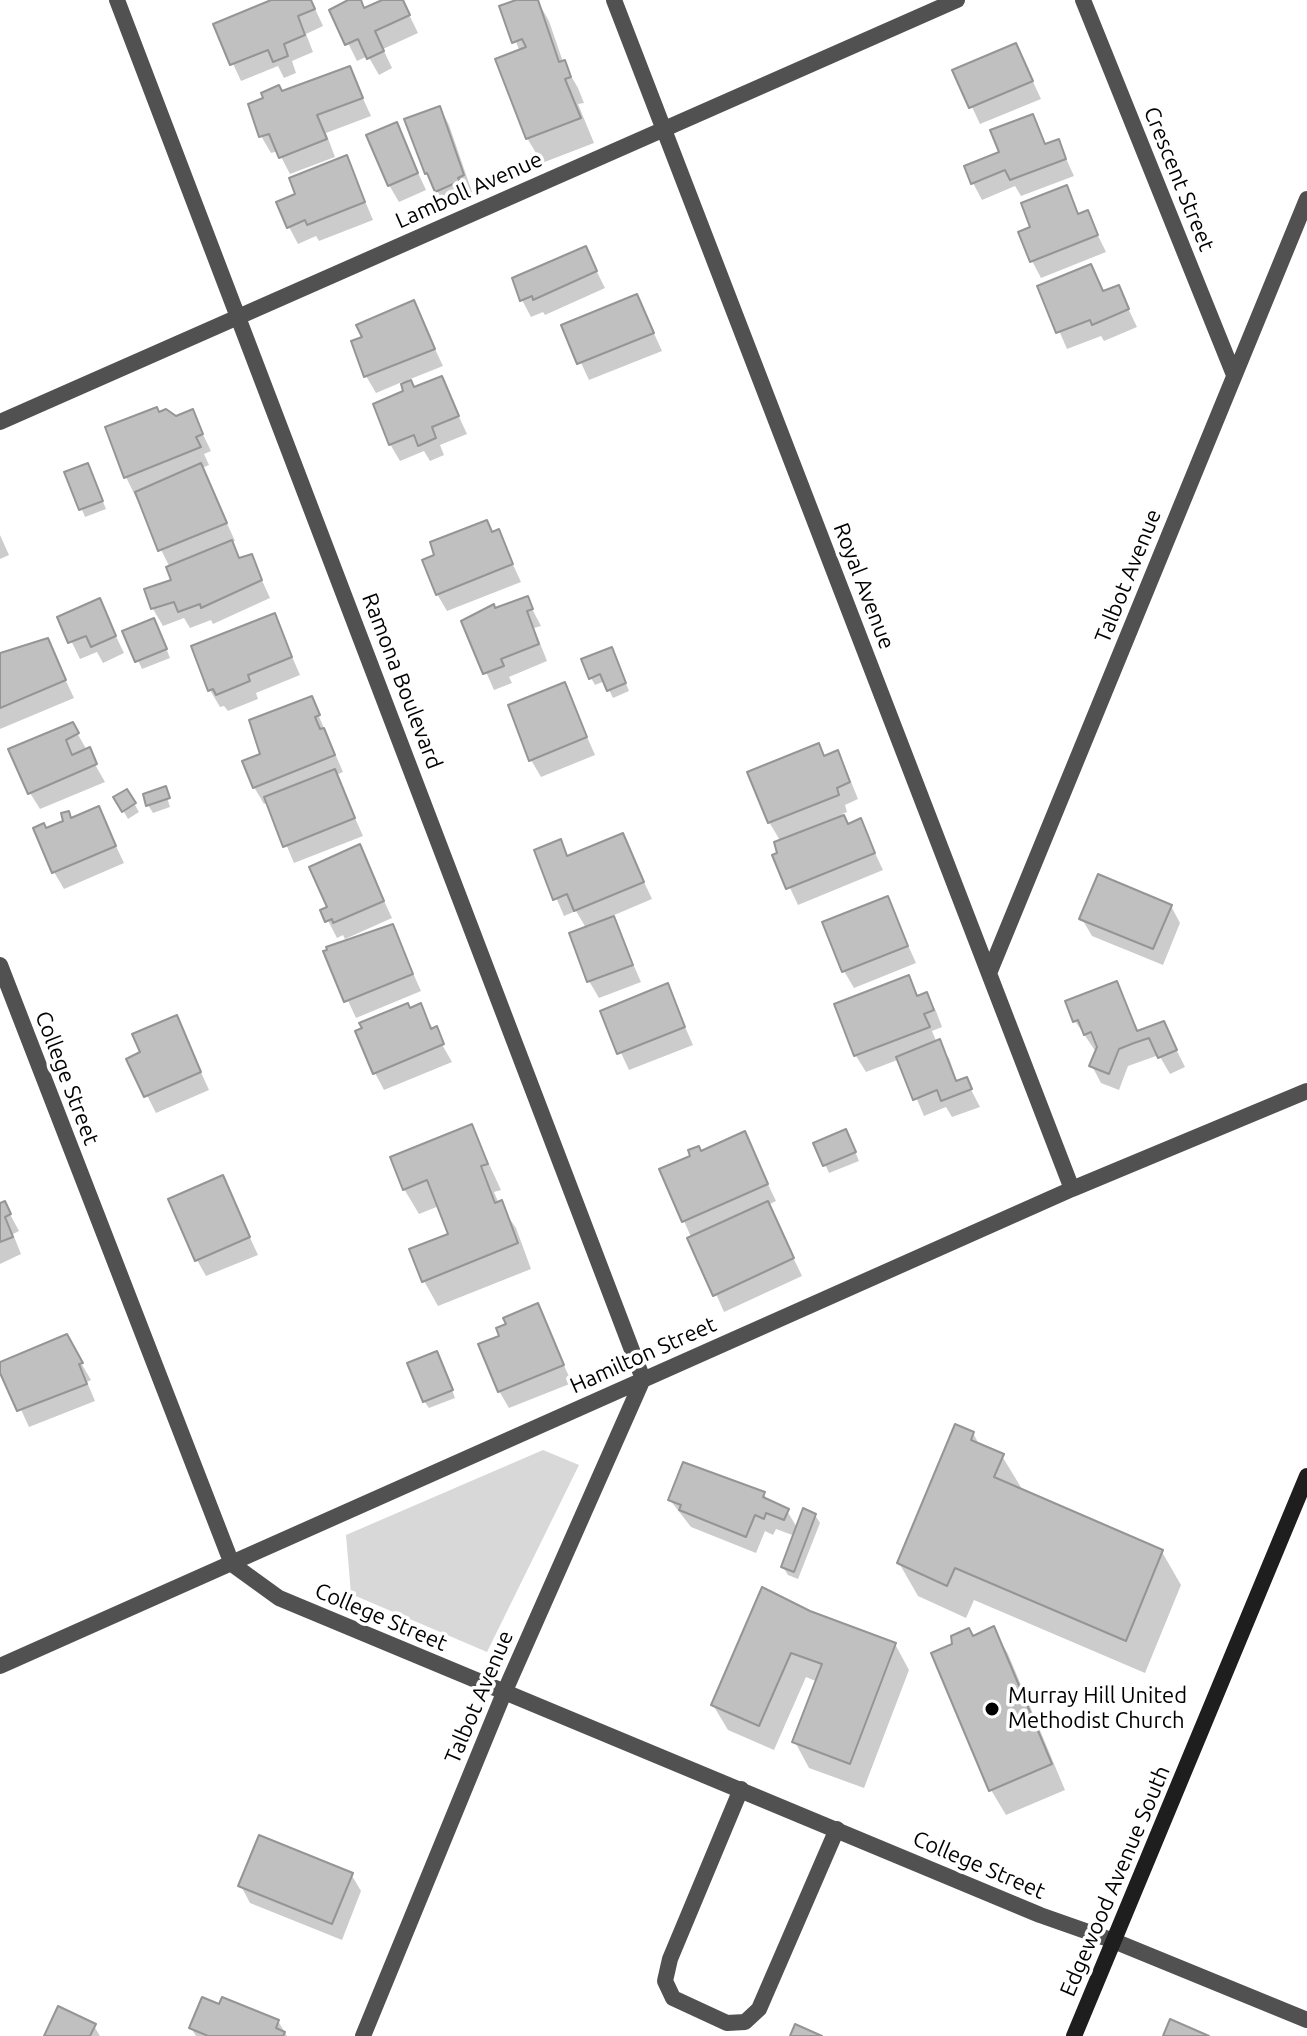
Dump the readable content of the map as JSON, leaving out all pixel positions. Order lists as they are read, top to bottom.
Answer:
{
  "streets": {
    "main road": ["Edgewood Avenue South"],
    "street": [
      "Crescent Street",
      "Lamboll Avenue",
      "Talbot Avenue",
      "Royal Avenue",
      "Ramona Boulevard",
      "College Street",
      "Hamilton Street"
    ]
  },
  "crossings": [
    ["Crescent Street", "Talbot Avenue"],
    ["Lamboll Avenue", "Royal Avenue"],
    ["Lamboll Avenue", "Ramona Boulevard"],
    ["Talbot Avenue", "Royal Avenue"],
    ["Talbot Avenue", "Ramona Boulevard"],
    ["Talbot Avenue", "College Street"],
    ["Talbot Avenue", "Hamilton Street"],
    ["Royal Avenue", "Hamilton Street"],
    ["Ramona Boulevard", "Hamilton Street"],
    ["College Street", "Hamilton Street"],
    ["College Street", "Edgewood Avenue South"]
  ],
  "places": ["Murray Hill United Methodist Church"]
}
